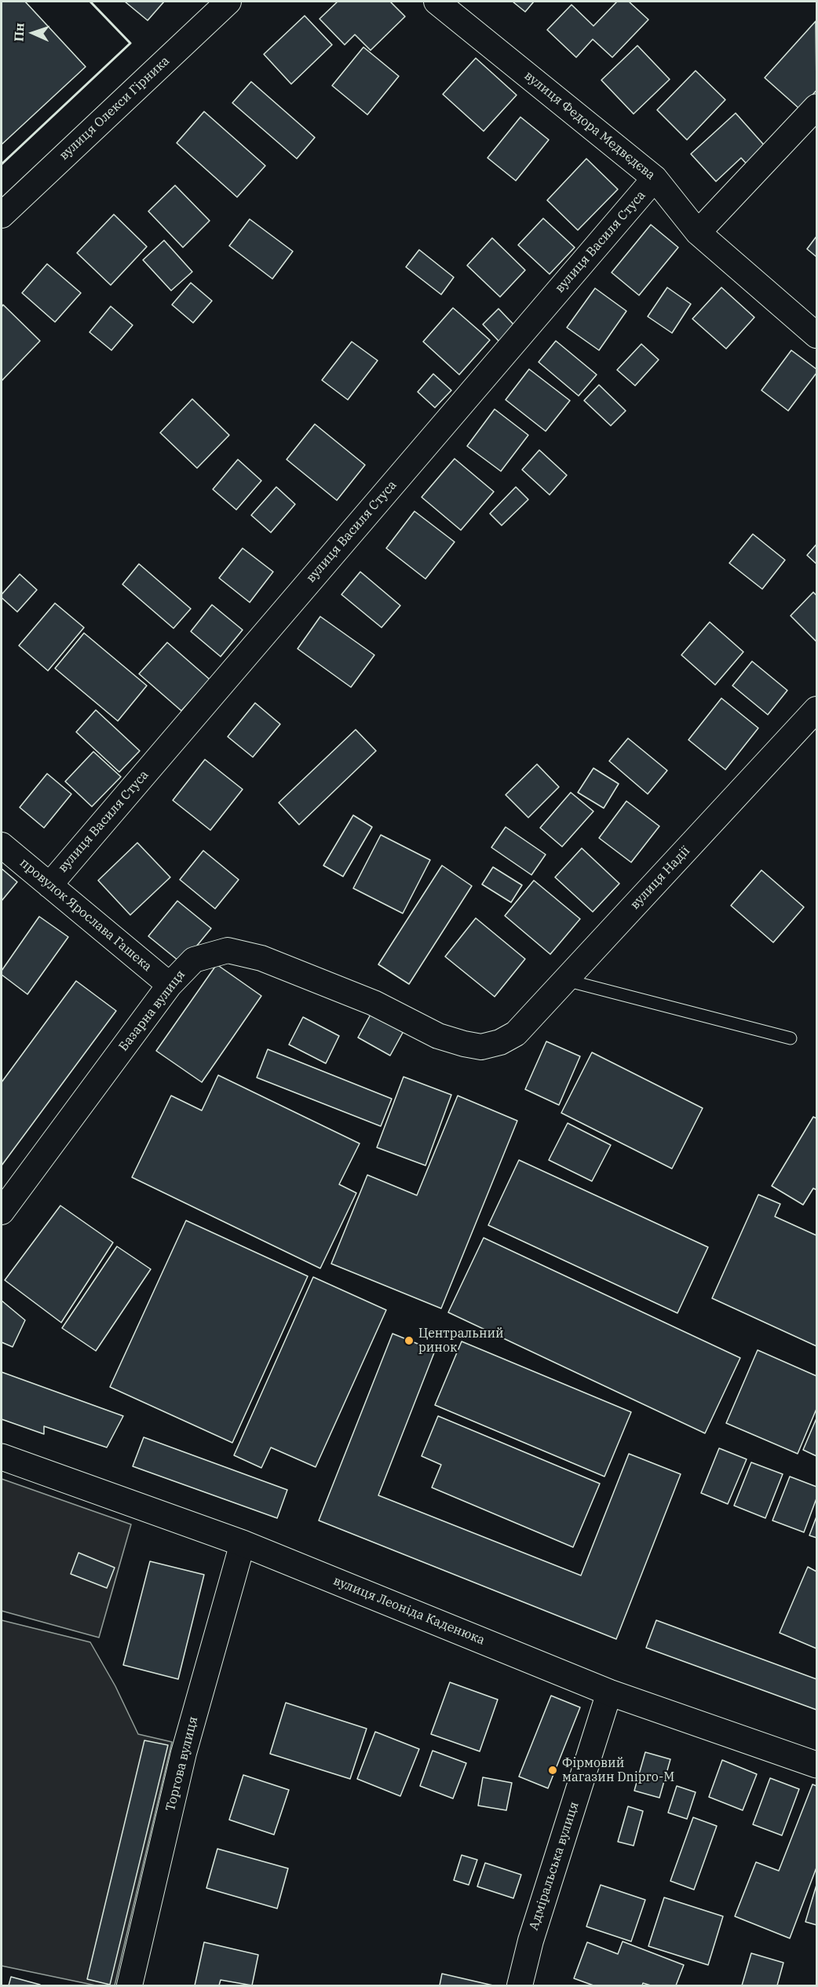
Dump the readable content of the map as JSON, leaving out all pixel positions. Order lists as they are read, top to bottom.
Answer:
{
  "streets": {
    "street": [
      "вулиця Олекси Гірника",
      "вулиця Федора Медвєдєва",
      "вулиця Василя Стуса",
      "вулиця Надії",
      "провулок Ярослава Гашека",
      "Базарна вулиця",
      "вулиця Леоніда Каденюка",
      "Торгова вулиця",
      "Адміральська вулиця"
    ]
  },
  "crossings": [
    ["вулиця Федора Медвєдєва", "вулиця Василя Стуса"],
    ["вулиця Василя Стуса", "провулок Ярослава Гашека"],
    ["вулиця Надії", "Базарна вулиця"],
    ["провулок Ярослава Гашека", "Базарна вулиця"],
    ["вулиця Леоніда Каденюка", "Торгова вулиця"],
    ["вулиця Леоніда Каденюка", "Адміральська вулиця"]
  ],
  "places": ["Центральний ринок", "Фірмовий магазин Dnipro-M"],
  "north": "left"
}
